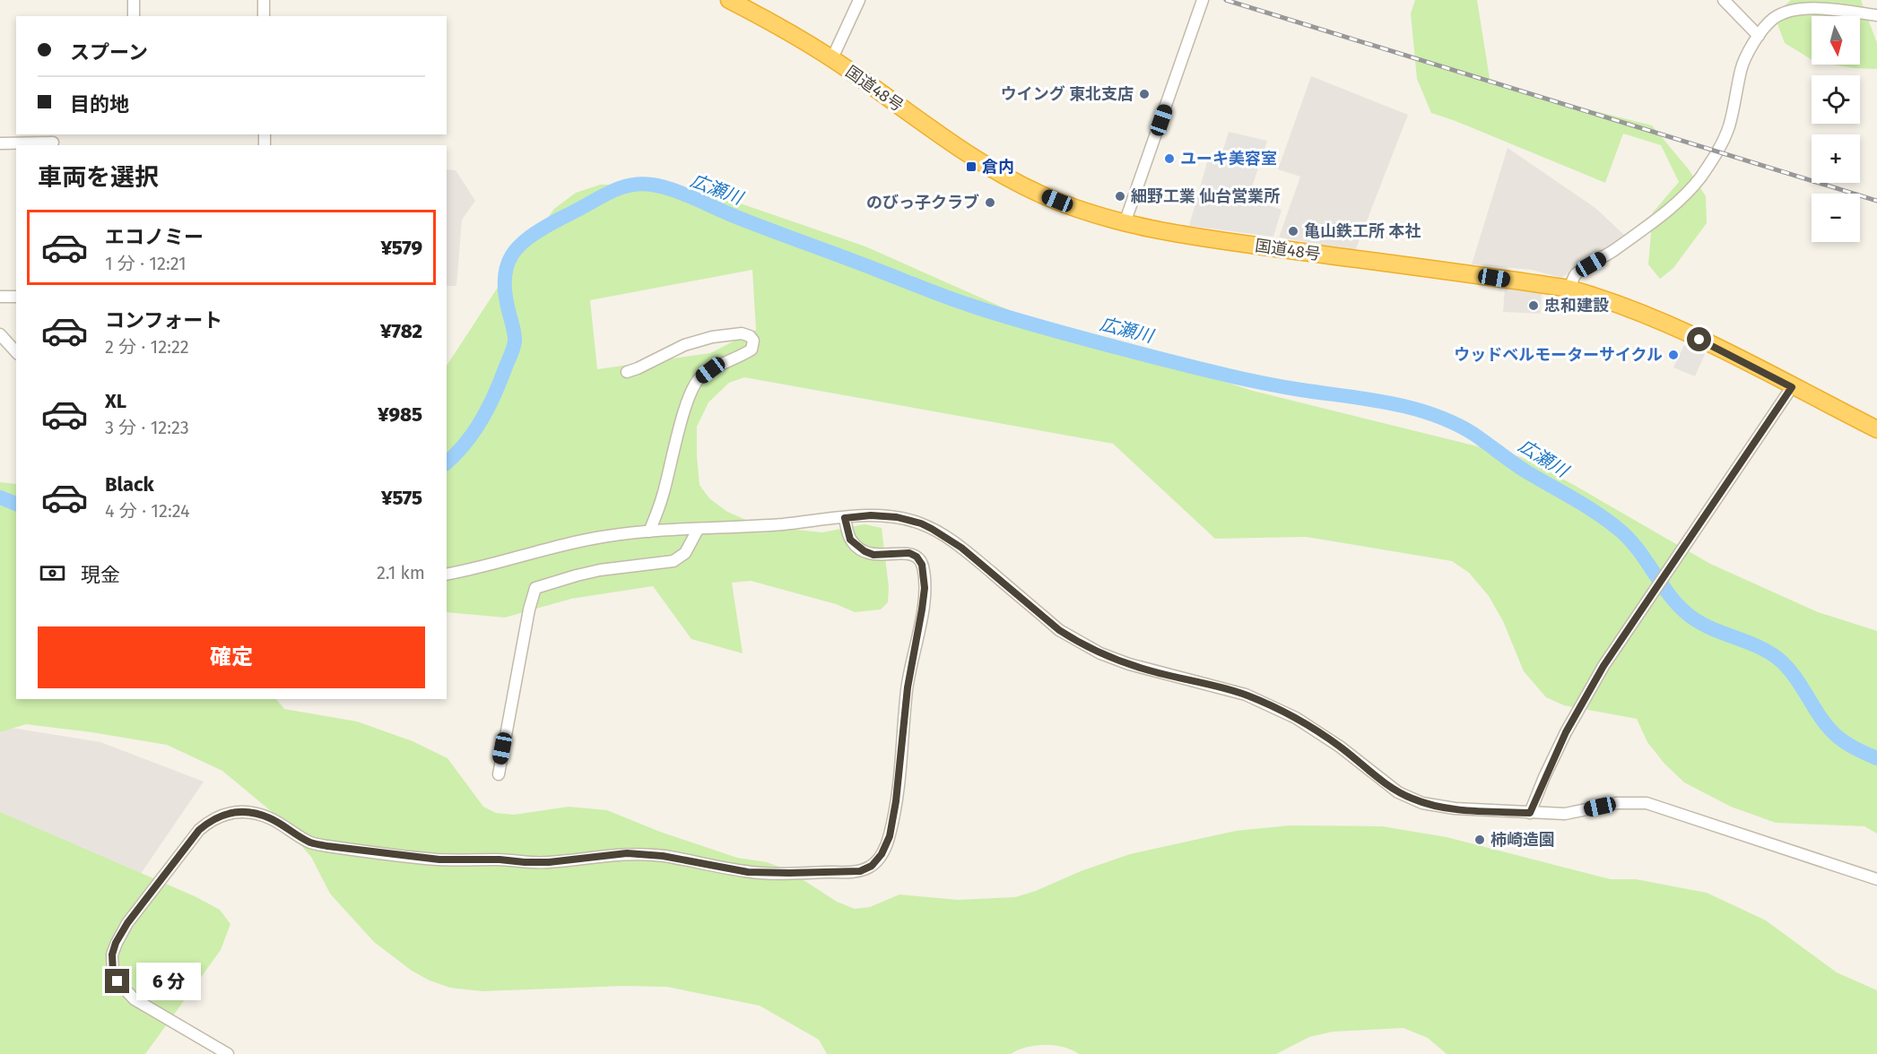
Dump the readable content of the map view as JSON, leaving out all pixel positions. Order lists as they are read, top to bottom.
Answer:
{
  "streets": {
    "highway": ["国道48号"]
  },
  "water": ["広瀬川"],
  "places": {
    "other": [
      "ウイング 東北支店",
      "ユーキ美容室",
      "細野工業 仙台営業所",
      "のびっ子クラブ",
      "亀山鉄工所 本社",
      "忠和建設",
      "ウッドベルモーターサイクル",
      "柿崎造園"
    ],
    "transit": ["倉内"]
  },
  "north": "bottom",
  "page": {
    "map_buttons": ["+", "−"],
    "banner": ["スプーン", "目的地"],
    "heading": "車両を選択",
    "list": [
      {
        "name": "エコノミー",
        "note": "1 分 · 12:21",
        "value": "¥579"
      },
      {
        "name": "コンフォート",
        "note": "2 分 · 12:22",
        "value": "¥782"
      },
      {
        "name": "XL",
        "note": "3 分 · 12:23",
        "value": "¥985"
      },
      {
        "name": "Black",
        "note": "4 分 · 12:24",
        "value": "¥575"
      }
    ],
    "pay": ["現金", "2.1 km"],
    "buttons": "確定",
    "bubble": "6 分"
  }
}
